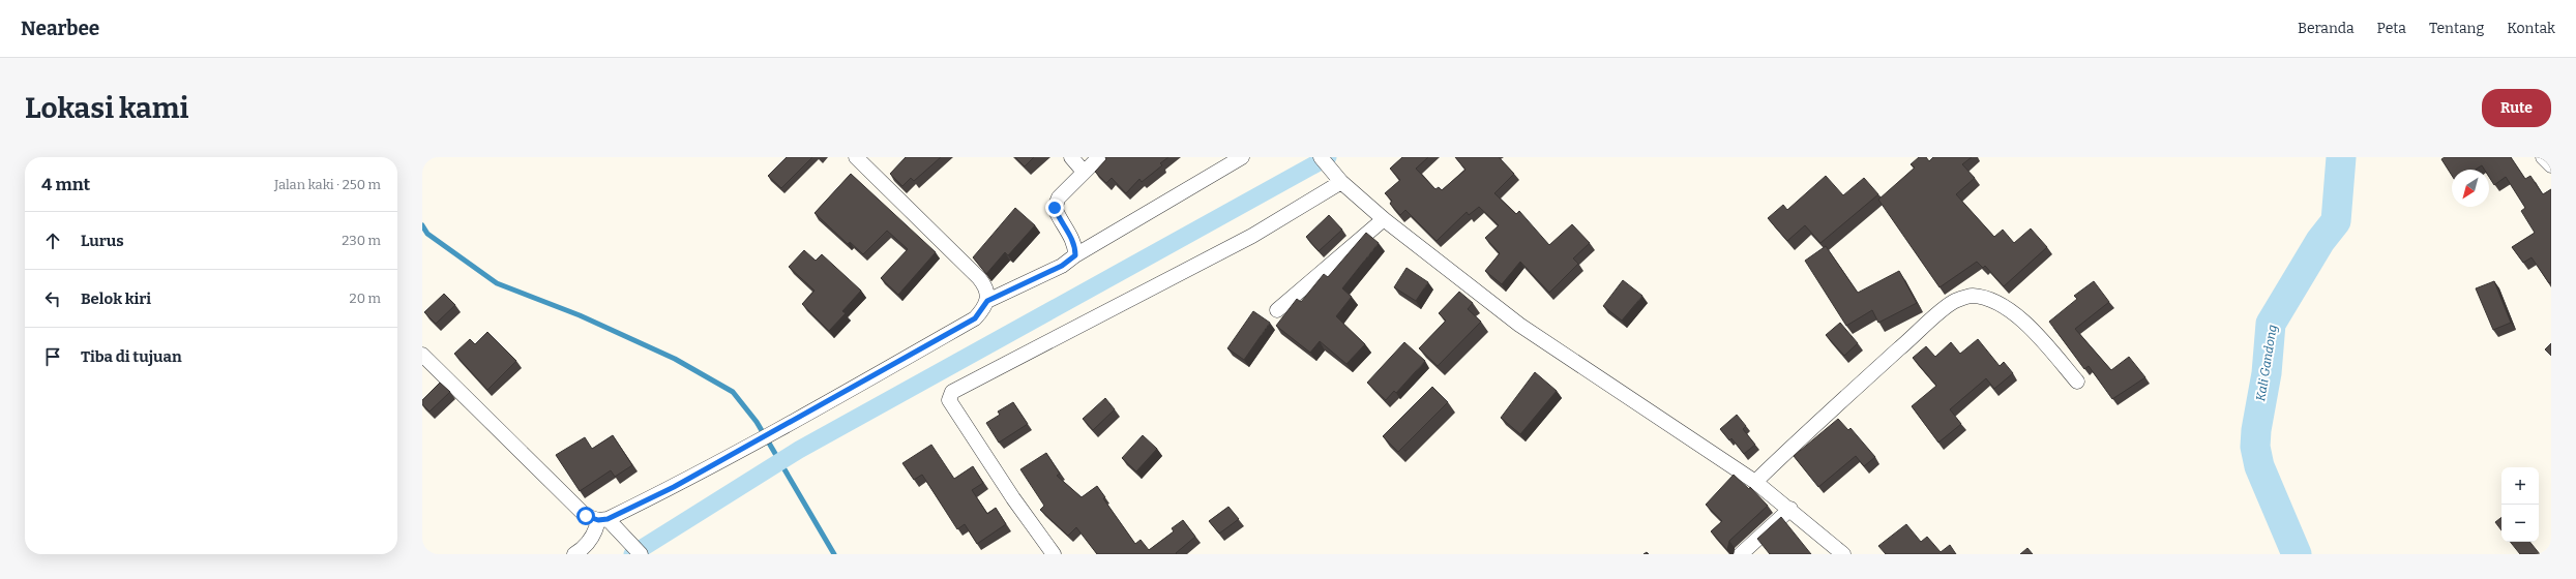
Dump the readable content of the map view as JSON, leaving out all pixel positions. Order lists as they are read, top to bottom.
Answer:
{
  "water": ["Kali Gandong"],
  "north": "bottom left",
  "page": {
    "header": "Nearbee",
    "nav": [
      "Beranda",
      "Peta",
      "Tentang",
      "Kontak"
    ],
    "buttons": "Rute",
    "title": "Lokasi kami",
    "heading": ["4 mnt", "Jalan kaki · 250 m"],
    "list": [
      ["Lurus", "230 m"],
      ["Belok kiri", "20 m"],
      "Tiba di tujuan"
    ],
    "map_buttons": ["+", "−"]
  }
}
